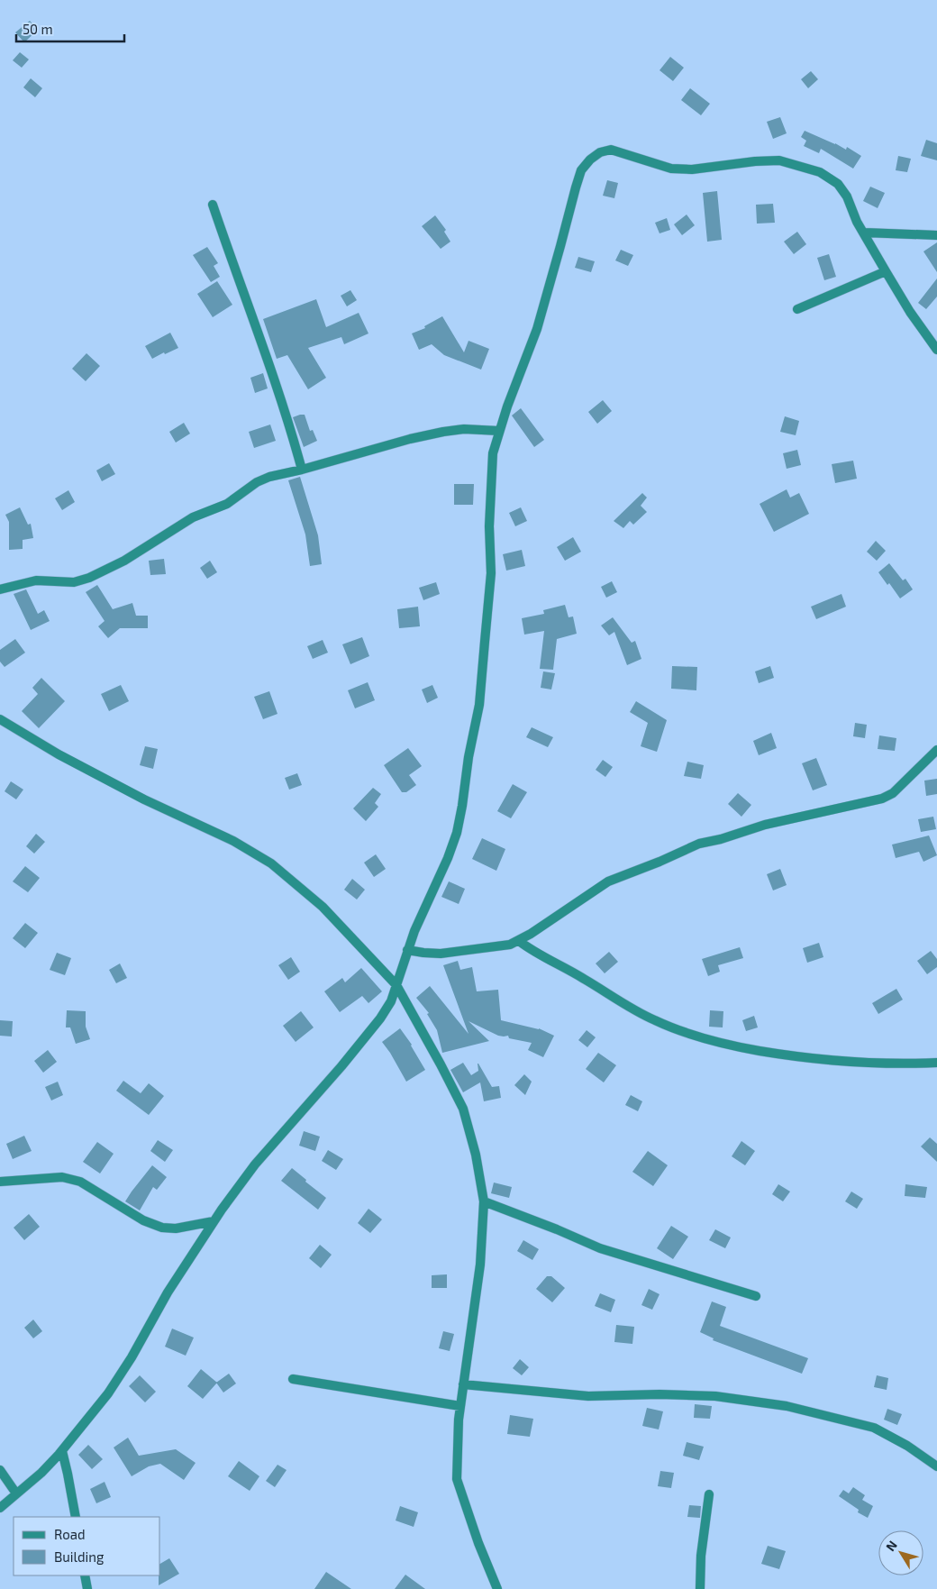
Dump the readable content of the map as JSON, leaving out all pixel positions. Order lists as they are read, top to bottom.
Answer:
{
  "legend": ["Road", "Building"],
  "scale_bar": "50 m",
  "north": "top left"
}
